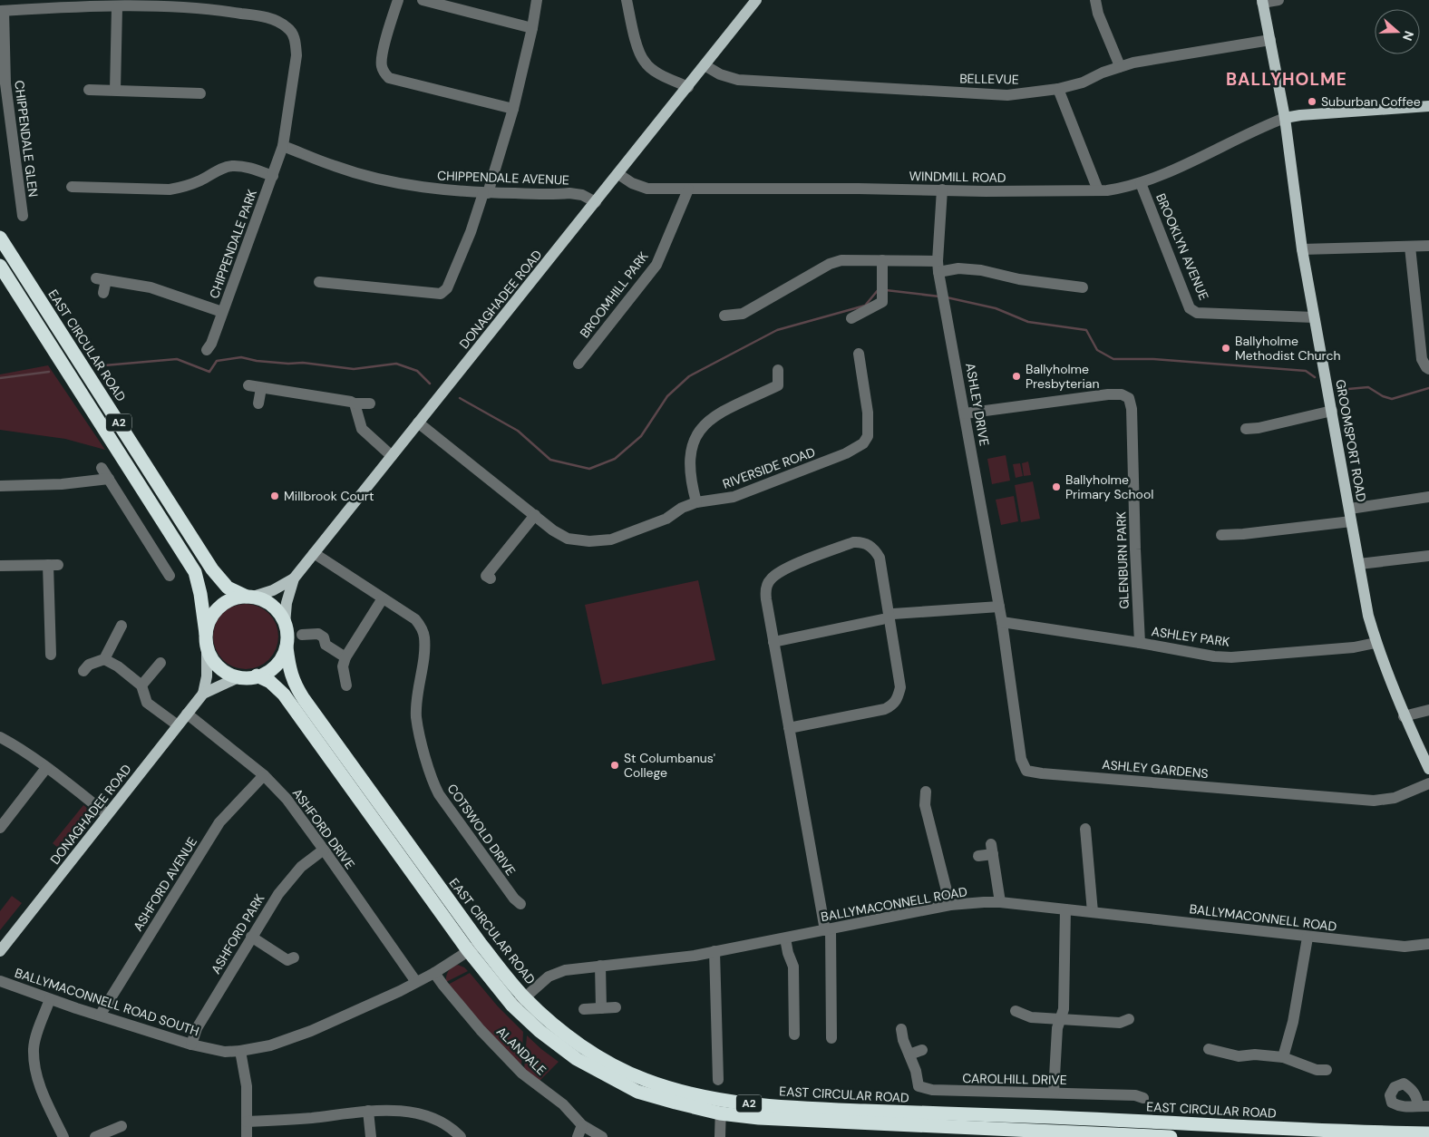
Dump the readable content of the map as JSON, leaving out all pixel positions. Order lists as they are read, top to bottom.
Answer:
{
  "streets": {
    "highway": ["EAST CIRCULAR ROAD", "A2"],
    "main road": ["DONAGHADEE ROAD", "GROOMSPORT ROAD"],
    "street": [
      "BELLEVUE",
      "CHIPPENDALE GLEN",
      "WINDMILL ROAD",
      "CHIPPENDALE AVENUE",
      "CHIPPENDALE PARK",
      "BROOKLYN AVENUE",
      "BROOMHILL PARK",
      "ASHLEY DRIVE",
      "RIVERSIDE ROAD",
      "GLENBURN PARK",
      "ASHLEY PARK",
      "ASHLEY GARDENS",
      "ASHFORD DRIVE",
      "COTSWOLD DRIVE",
      "ASHFORD AVENUE",
      "BALLYMACONNELL ROAD",
      "ASHFORD PARK",
      "BALLYMACONNELL ROAD SOUTH",
      "ALANDALE",
      "CAROLHILL DRIVE"
    ]
  },
  "crossings": [
    ["BELLEVUE", "DONAGHADEE ROAD"],
    ["BELLEVUE", "GROOMSPORT ROAD"],
    ["WINDMILL ROAD", "BROOKLYN AVENUE"],
    ["WINDMILL ROAD", "BROOMHILL PARK"],
    ["WINDMILL ROAD", "DONAGHADEE ROAD"],
    ["WINDMILL ROAD", "ASHLEY DRIVE"],
    ["WINDMILL ROAD", "GROOMSPORT ROAD"],
    ["CHIPPENDALE AVENUE", "CHIPPENDALE PARK"],
    ["CHIPPENDALE AVENUE", "DONAGHADEE ROAD"],
    ["BROOKLYN AVENUE", "GROOMSPORT ROAD"],
    ["DONAGHADEE ROAD", "EAST CIRCULAR ROAD"],
    ["DONAGHADEE ROAD", "A2"],
    ["DONAGHADEE ROAD", "RIVERSIDE ROAD"],
    ["DONAGHADEE ROAD", "ASHFORD DRIVE"],
    ["DONAGHADEE ROAD", "COTSWOLD DRIVE"],
    ["EAST CIRCULAR ROAD", "A2"],
    ["EAST CIRCULAR ROAD", "BALLYMACONNELL ROAD"],
    ["EAST CIRCULAR ROAD", "BALLYMACONNELL ROAD SOUTH"],
    ["ASHLEY DRIVE", "GLENBURN PARK"],
    ["ASHLEY DRIVE", "ASHLEY PARK"],
    ["ASHLEY DRIVE", "ASHLEY GARDENS"],
    ["GROOMSPORT ROAD", "ASHLEY PARK"],
    ["GLENBURN PARK", "ASHLEY PARK"],
    ["ASHLEY PARK", "ASHLEY GARDENS"],
    ["ASHFORD DRIVE", "ASHFORD AVENUE"],
    ["ASHFORD DRIVE", "ASHFORD PARK"],
    ["ASHFORD DRIVE", "BALLYMACONNELL ROAD SOUTH"],
    ["ASHFORD AVENUE", "BALLYMACONNELL ROAD SOUTH"],
    ["ASHFORD PARK", "BALLYMACONNELL ROAD SOUTH"],
    ["BALLYMACONNELL ROAD SOUTH", "ALANDALE"]
  ],
  "districts": ["BALLYHOLME"],
  "places": [
    "Suburban Coffee",
    "Ballyholme Methodist Church",
    "Ballyholme Presbyterian",
    "Ballyholme Primary School",
    "Millbrook Court",
    "St Columbanus' College"
  ],
  "north": "right"
}
